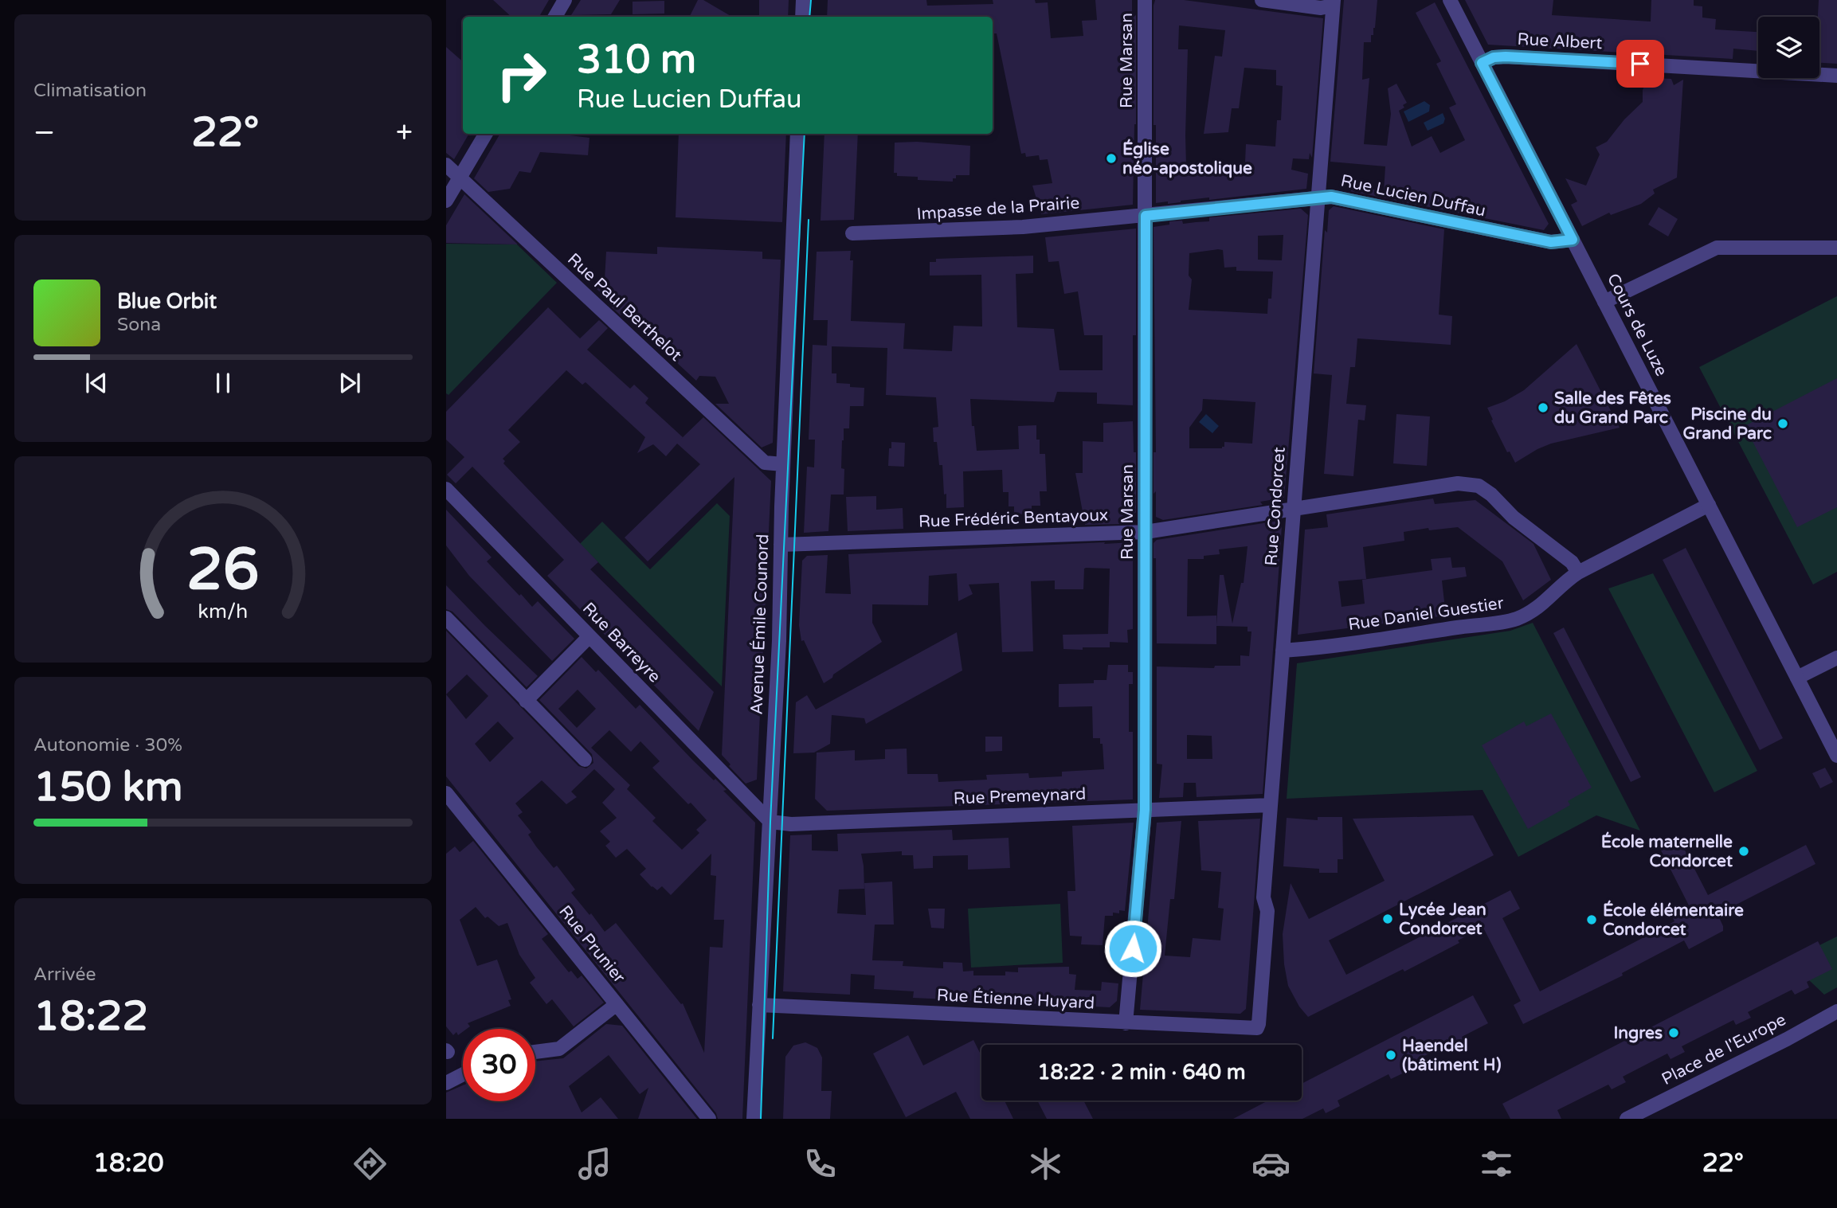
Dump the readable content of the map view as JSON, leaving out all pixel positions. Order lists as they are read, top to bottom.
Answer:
{
  "streets": {
    "street": [
      "Rue Albert",
      "Rue Marsan",
      "Rue Lucien Duffau",
      "Impasse de la Prairie",
      "Rue Paul Berthelot",
      "Cours de Luze",
      "Rue Condorcet",
      "Rue Frédéric Bentayoux",
      "Rue Daniel Guestier",
      "Avenue Émile Counord",
      "Rue Barreyre",
      "Rue Premeynard",
      "Rue Prunier",
      "Rue Étienne Huyard",
      "Place de l'Europe"
    ]
  },
  "crossings": [
    ["Rue Albert", "Cours de Luze"],
    ["Rue Marsan", "Rue Lucien Duffau"],
    ["Rue Marsan", "Impasse de la Prairie"],
    ["Rue Marsan", "Rue Frédéric Bentayoux"],
    ["Rue Marsan", "Rue Premeynard"],
    ["Rue Marsan", "Rue Étienne Huyard"],
    ["Rue Lucien Duffau", "Impasse de la Prairie"],
    ["Rue Lucien Duffau", "Cours de Luze"],
    ["Rue Lucien Duffau", "Rue Condorcet"],
    ["Rue Paul Berthelot", "Avenue Émile Counord"],
    ["Cours de Luze", "Rue Daniel Guestier"],
    ["Rue Condorcet", "Rue Frédéric Bentayoux"],
    ["Rue Condorcet", "Rue Daniel Guestier"],
    ["Rue Condorcet", "Rue Premeynard"],
    ["Rue Condorcet", "Rue Étienne Huyard"],
    ["Rue Frédéric Bentayoux", "Rue Daniel Guestier"],
    ["Rue Frédéric Bentayoux", "Avenue Émile Counord"],
    ["Avenue Émile Counord", "Rue Barreyre"],
    ["Avenue Émile Counord", "Rue Premeynard"],
    ["Avenue Émile Counord", "Rue Étienne Huyard"],
    ["Rue Barreyre", "Rue Premeynard"]
  ],
  "places": [
    "Église néo-apostolique",
    "Salle des Fêtes du Grand Parc",
    "Piscine du Grand Parc",
    "École maternelle Condorcet",
    "Lycée Jean Condorcet",
    "École élémentaire Condorcet",
    "Ingres",
    "Haendel (bâtiment H)"
  ],
  "page": {
    "tile": [
      "Climatisation",
      ["Autonomie · 30%", "150 km"],
      ["Arrivée", "18:22"]
    ],
    "turn": ["310 m", "Rue Lucien Duffau"],
    "heat": ["−", "22°", "+"],
    "song": ["Blue Orbit", "Sona"],
    "limit": "30",
    "trip": "18:22 · 2 min · 640 m",
    "tabs": ["18:20", "22°"],
    "gauge": ["26", "km/h"]
  }
}
